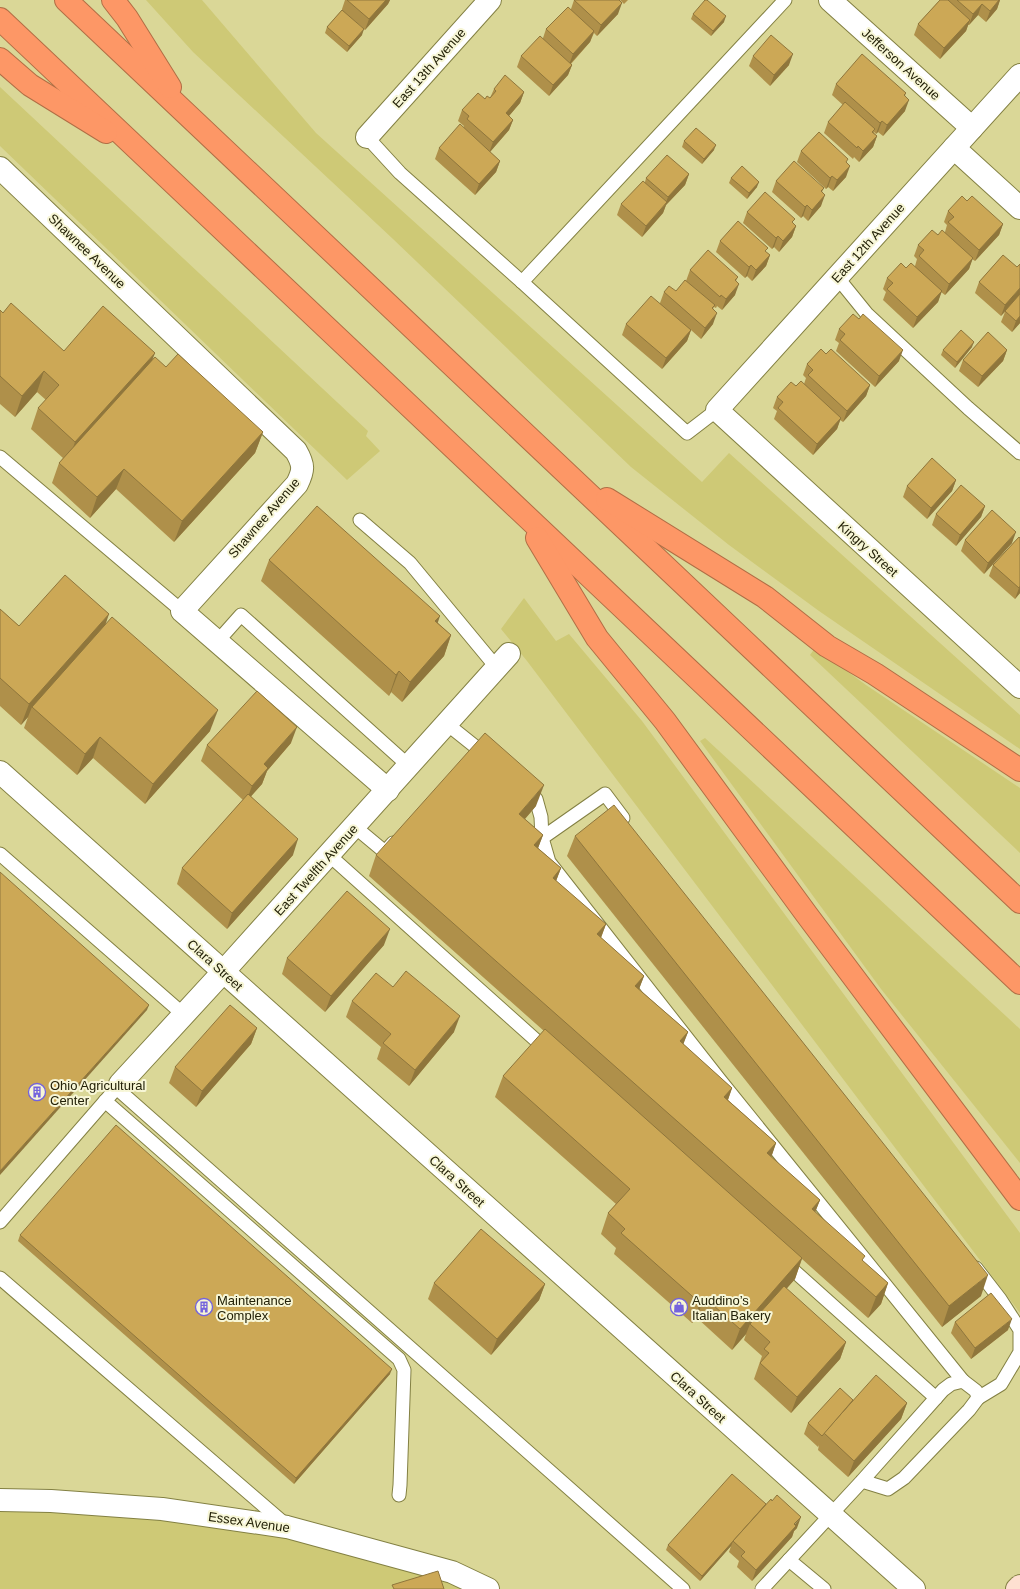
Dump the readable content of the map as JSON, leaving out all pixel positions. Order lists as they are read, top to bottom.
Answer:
{
  "streets": {
    "street": [
      "Jefferson Avenue",
      "East 13th Avenue",
      "East 12th Avenue",
      "Shawnee Avenue",
      "Kingry Street",
      "East Twelfth Avenue",
      "Clara Street",
      "Essex Avenue"
    ]
  },
  "crossings": [
    ["Jefferson Avenue", "East 12th Avenue"],
    ["East 12th Avenue", "Kingry Street"],
    ["East Twelfth Avenue", "Clara Street"]
  ],
  "places": {
    "building": ["Ohio Agricultural Center", "Maintenance Complex"],
    "shop": ["Auddino’s Italian Bakery"]
  }
}
